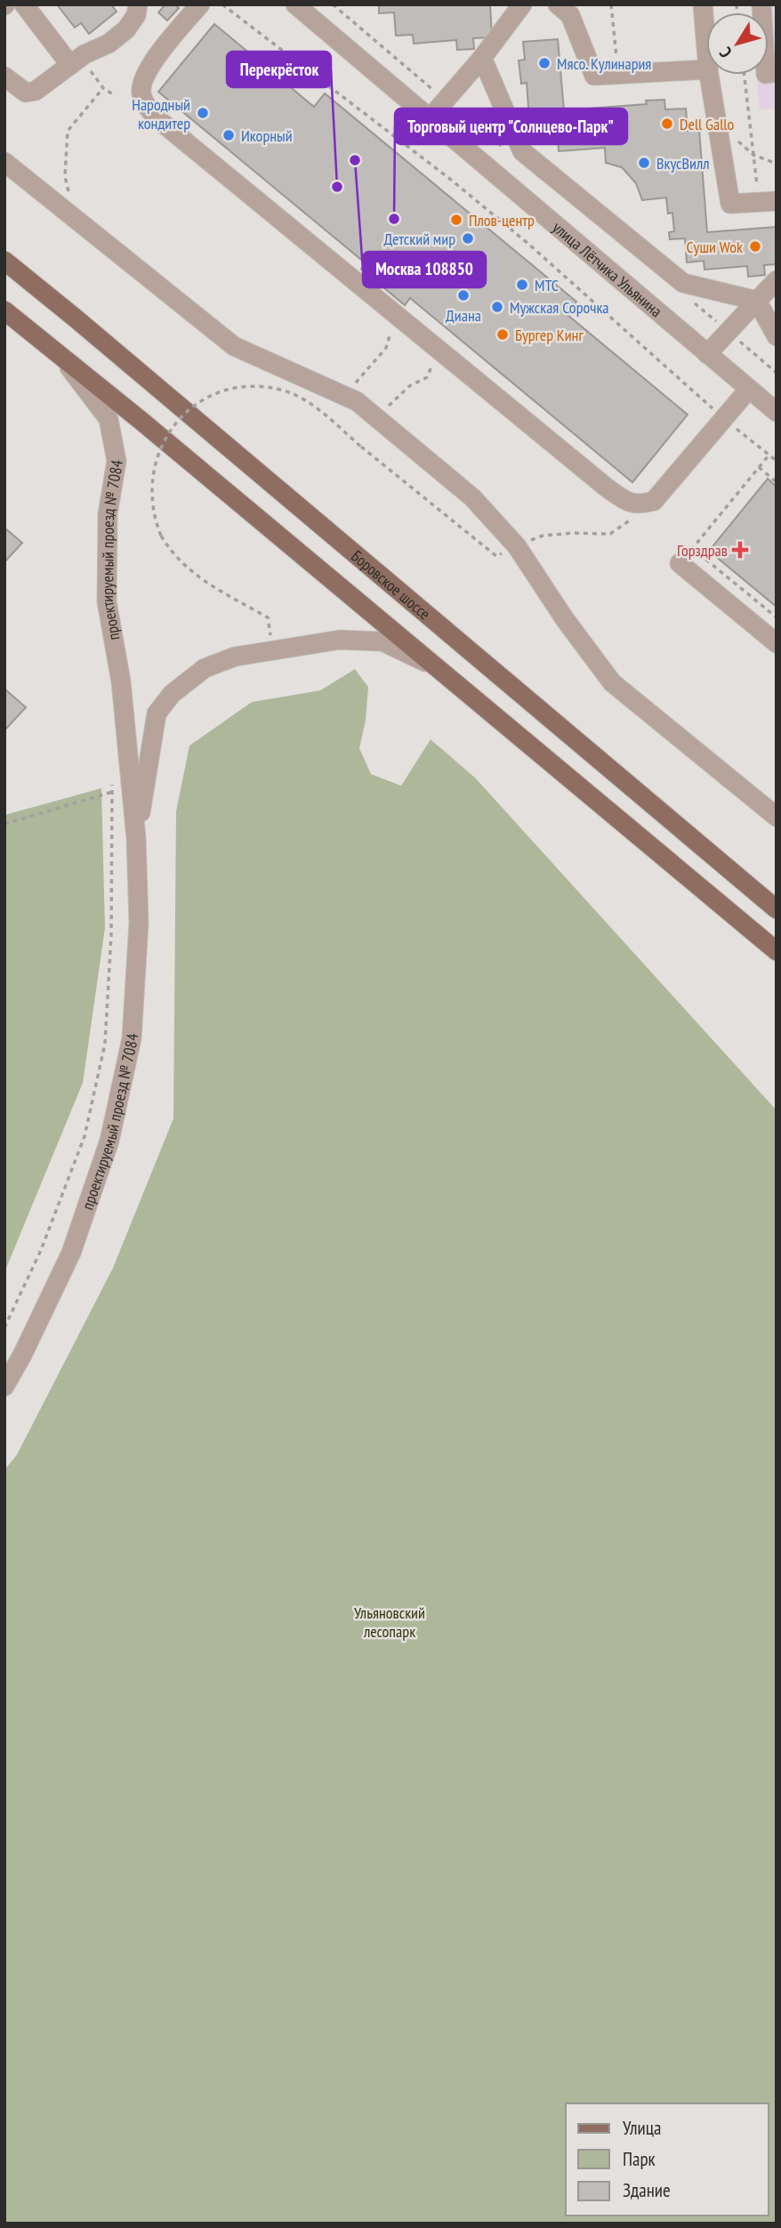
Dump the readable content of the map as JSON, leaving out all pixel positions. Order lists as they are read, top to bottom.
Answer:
{
  "streets": {
    "main road": ["Боровское шоссе"],
    "street": ["улица Лётчика Ульянина", "проектируемый проезд № 7084"]
  },
  "parks": ["Ульяновский лесопарк"],
  "places": {
    "other": [
      "Мясо. Кулинария",
      "Народный кондитер",
      "Dell Gallo",
      "Икорный",
      "Москва 108850",
      "ВкусВилл",
      "Перекрёсток",
      "Торговый центр \"Солнцево-Парк\"",
      "Плов-центр",
      "Детский мир",
      "Суши Wok",
      "МТС",
      "Диана",
      "Мужская Сорочка",
      "Бургер Кинг"
    ],
    "health": ["Горздрав"]
  },
  "legend": ["Улица", "Парк", "Здание"],
  "north": "bottom left"
}
